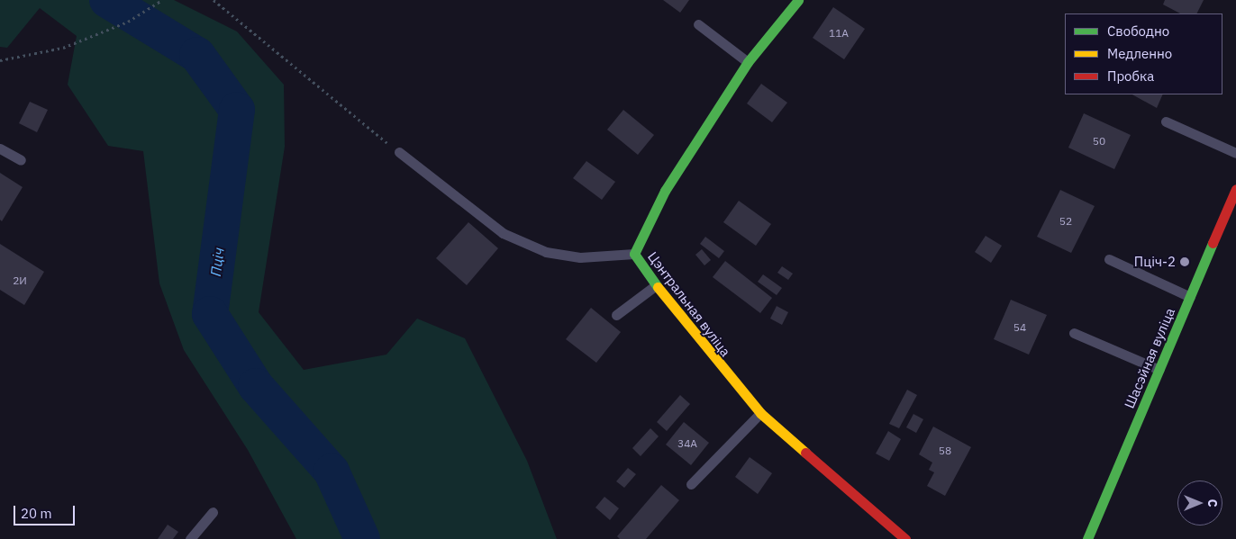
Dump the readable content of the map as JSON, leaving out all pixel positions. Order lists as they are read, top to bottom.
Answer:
{
  "streets": {
    "street": ["Цэнтральная вуліца", "Шасэйная вуліца"]
  },
  "water": ["Пціч"],
  "places": ["Пціч-2"],
  "house_numbers": [
    "11А",
    "50",
    "52",
    "2И",
    "54",
    "34А",
    "58"
  ],
  "legend": ["Свободно", "Медленно", "Пробка"],
  "scale_bar": "20 m",
  "north": "right"
}
